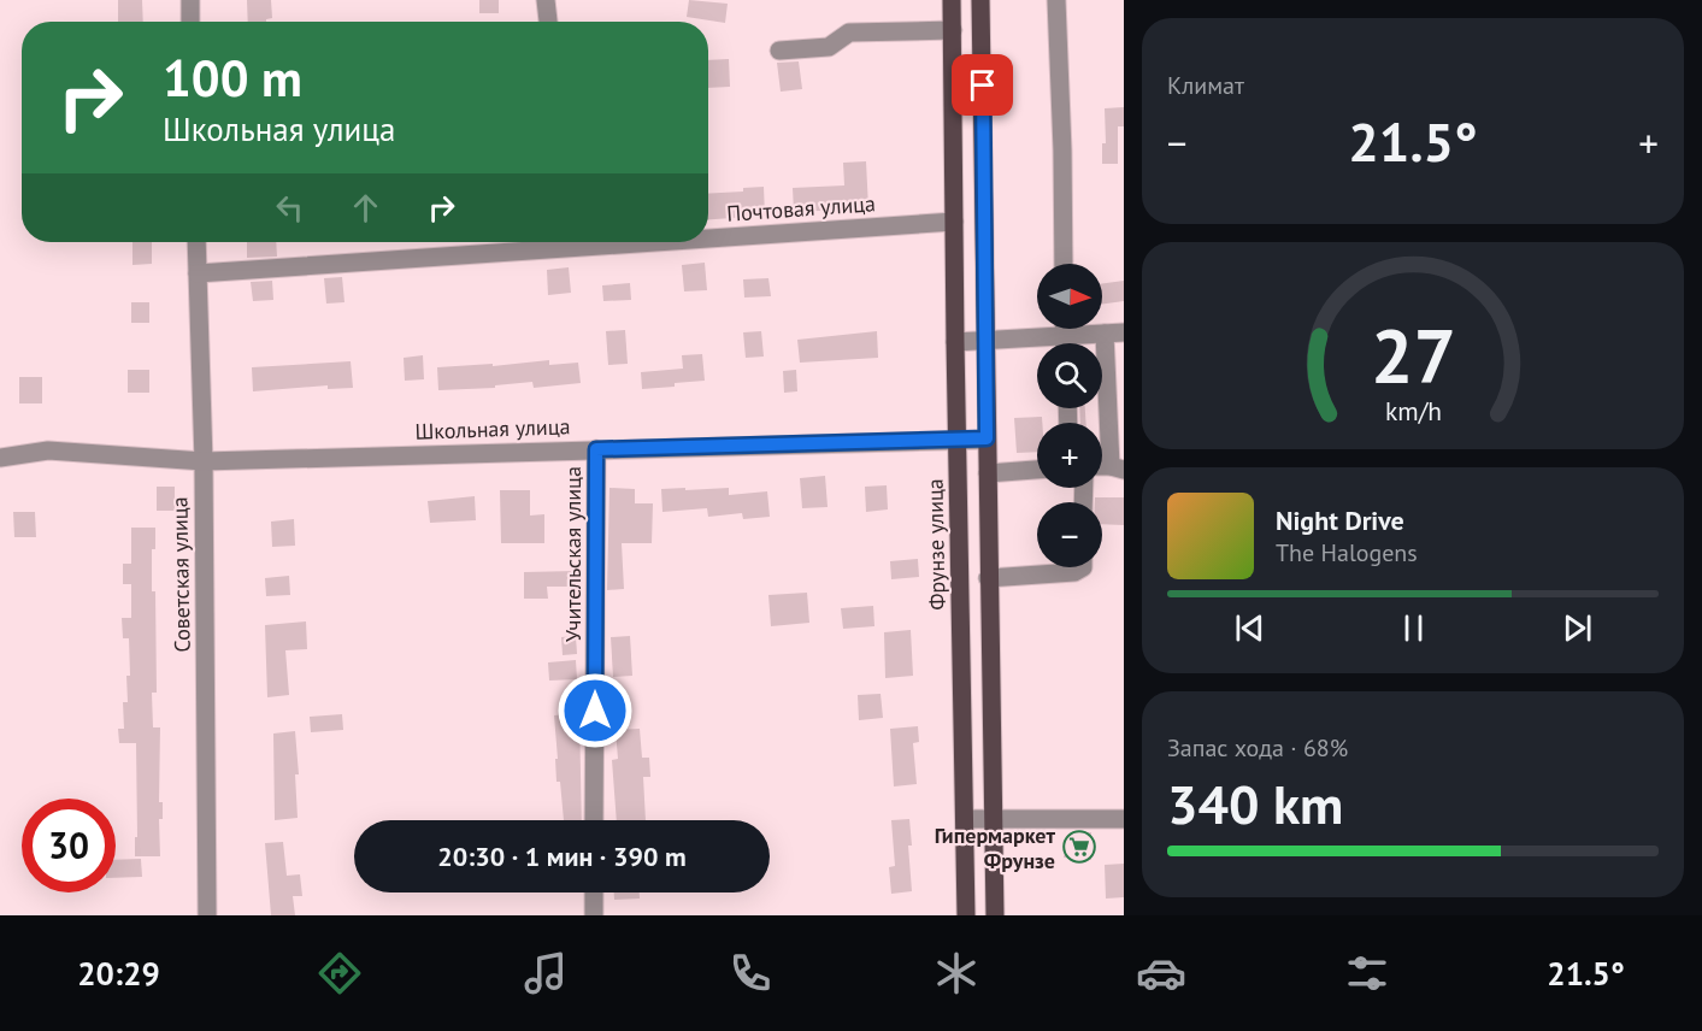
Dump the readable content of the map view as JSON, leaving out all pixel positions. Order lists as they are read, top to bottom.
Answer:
{
  "streets": {
    "main road": ["Фрунзе улица"],
    "street": [
      "Почтовая улица",
      "Школьная улица",
      "Учительская улица",
      "Советская улица"
    ]
  },
  "crossings": [
    ["Почтовая улица", "Фрунзе улица"],
    ["Почтовая улица", "Советская улица"],
    ["Школьная улица", "Фрунзе улица"],
    ["Школьная улица", "Учительская улица"],
    ["Школьная улица", "Советская улица"]
  ],
  "places": {
    "supermarket": ["Гипермаркет Фрунзе"]
  },
  "north": "right",
  "page": {
    "tile": [
      "Климат",
      ["Запас хода · 68%", "340 km"]
    ],
    "turn": ["100 m", "Школьная улица"],
    "heat": ["−", "21.5°", "+"],
    "map_buttons": ["+", "−"],
    "song": ["Night Drive", "The Halogens"],
    "limit": "30",
    "trip": "20:30 · 1 мин · 390 m",
    "tabs": ["20:29", "21.5°"],
    "gauge": ["27", "km/h"]
  }
}
